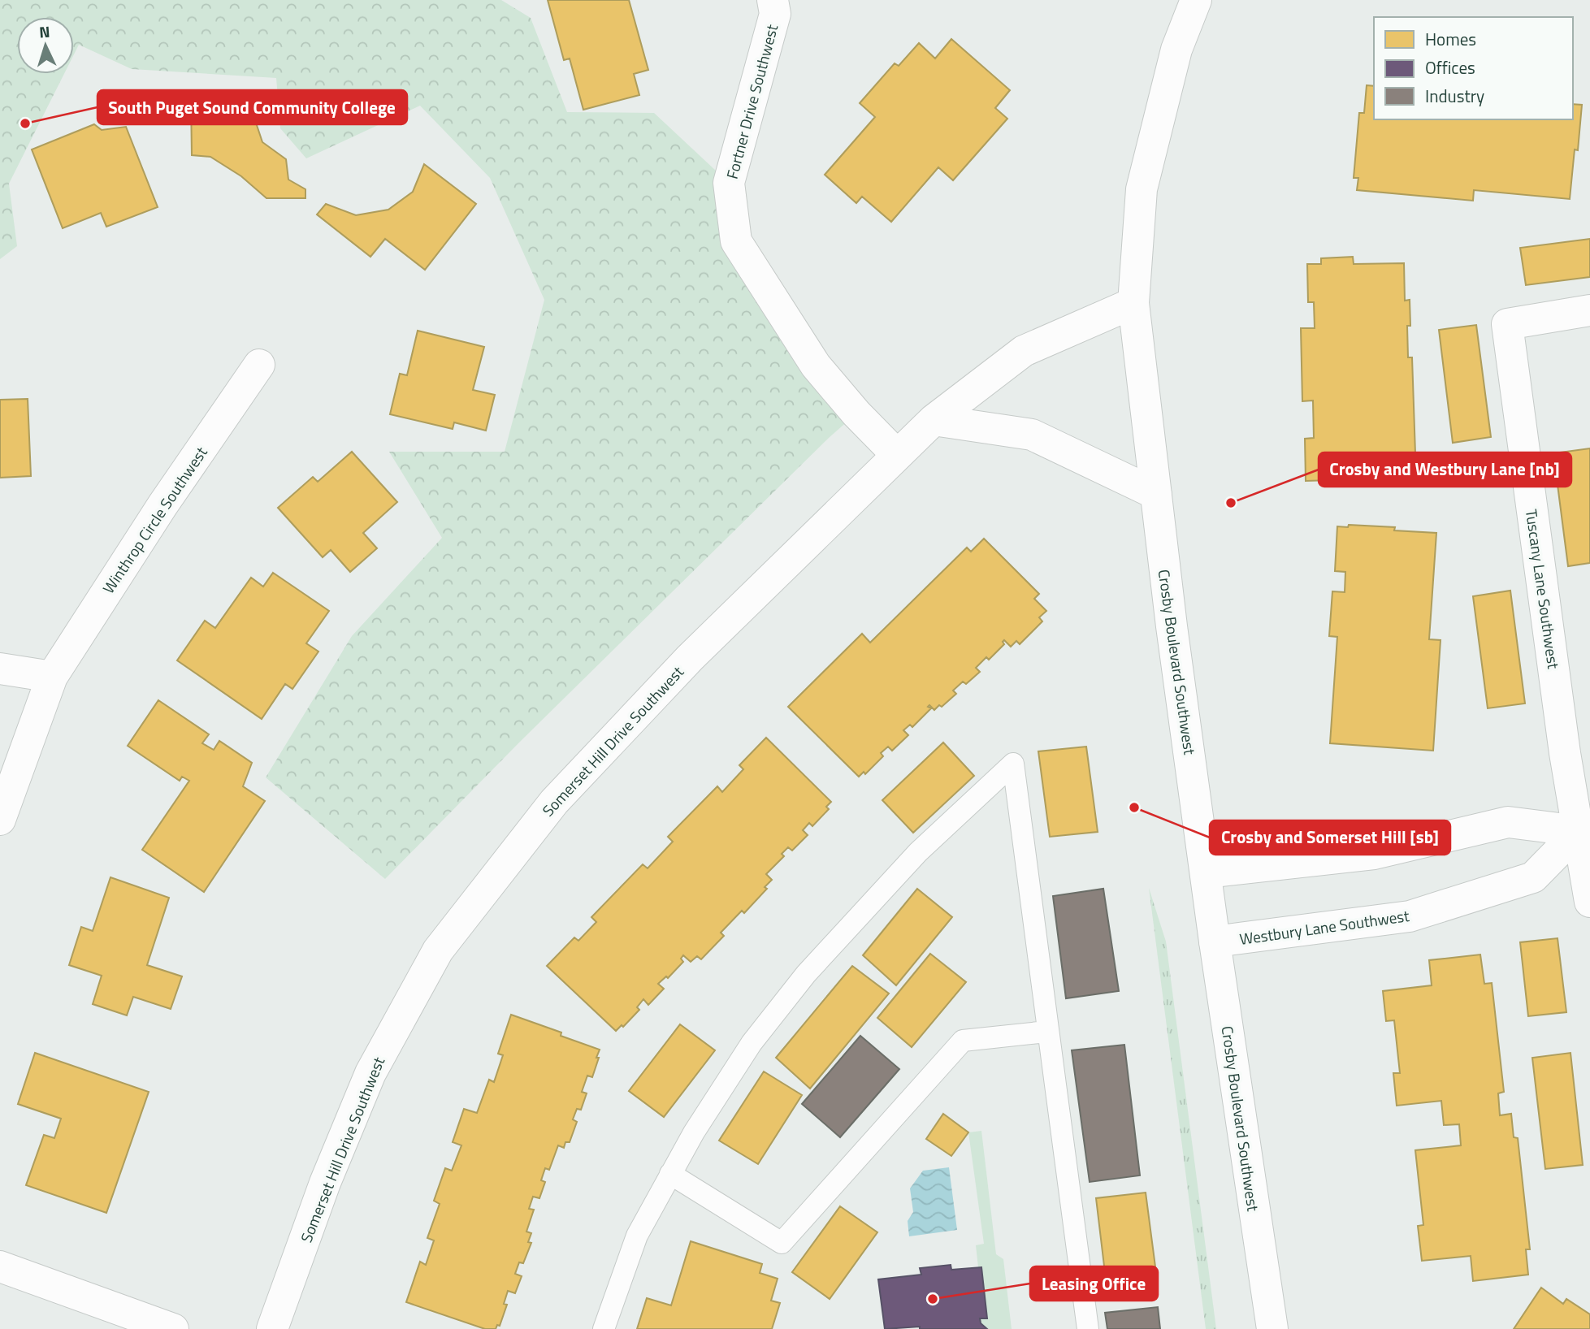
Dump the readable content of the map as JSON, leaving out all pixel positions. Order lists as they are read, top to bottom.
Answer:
{
  "streets": {
    "street": [
      "Fortner Drive Southwest",
      "Winthrop Circle Southwest",
      "Tuscany Lane Southwest",
      "Crosby Boulevard Southwest",
      "Somerset Hill Drive Southwest",
      "Westbury Lane Southwest"
    ]
  },
  "crossings": [
    ["Fortner Drive Southwest", "Somerset Hill Drive Southwest"],
    ["Tuscany Lane Southwest", "Westbury Lane Southwest"],
    ["Crosby Boulevard Southwest", "Somerset Hill Drive Southwest"],
    ["Crosby Boulevard Southwest", "Westbury Lane Southwest"]
  ],
  "places": [
    "South Puget Sound Community College",
    "Crosby and Westbury Lane [nb]",
    "Crosby and Somerset Hill [sb]",
    "Leasing Office"
  ],
  "legend": ["Homes", "Offices", "Industry"],
  "north": "top"
}
